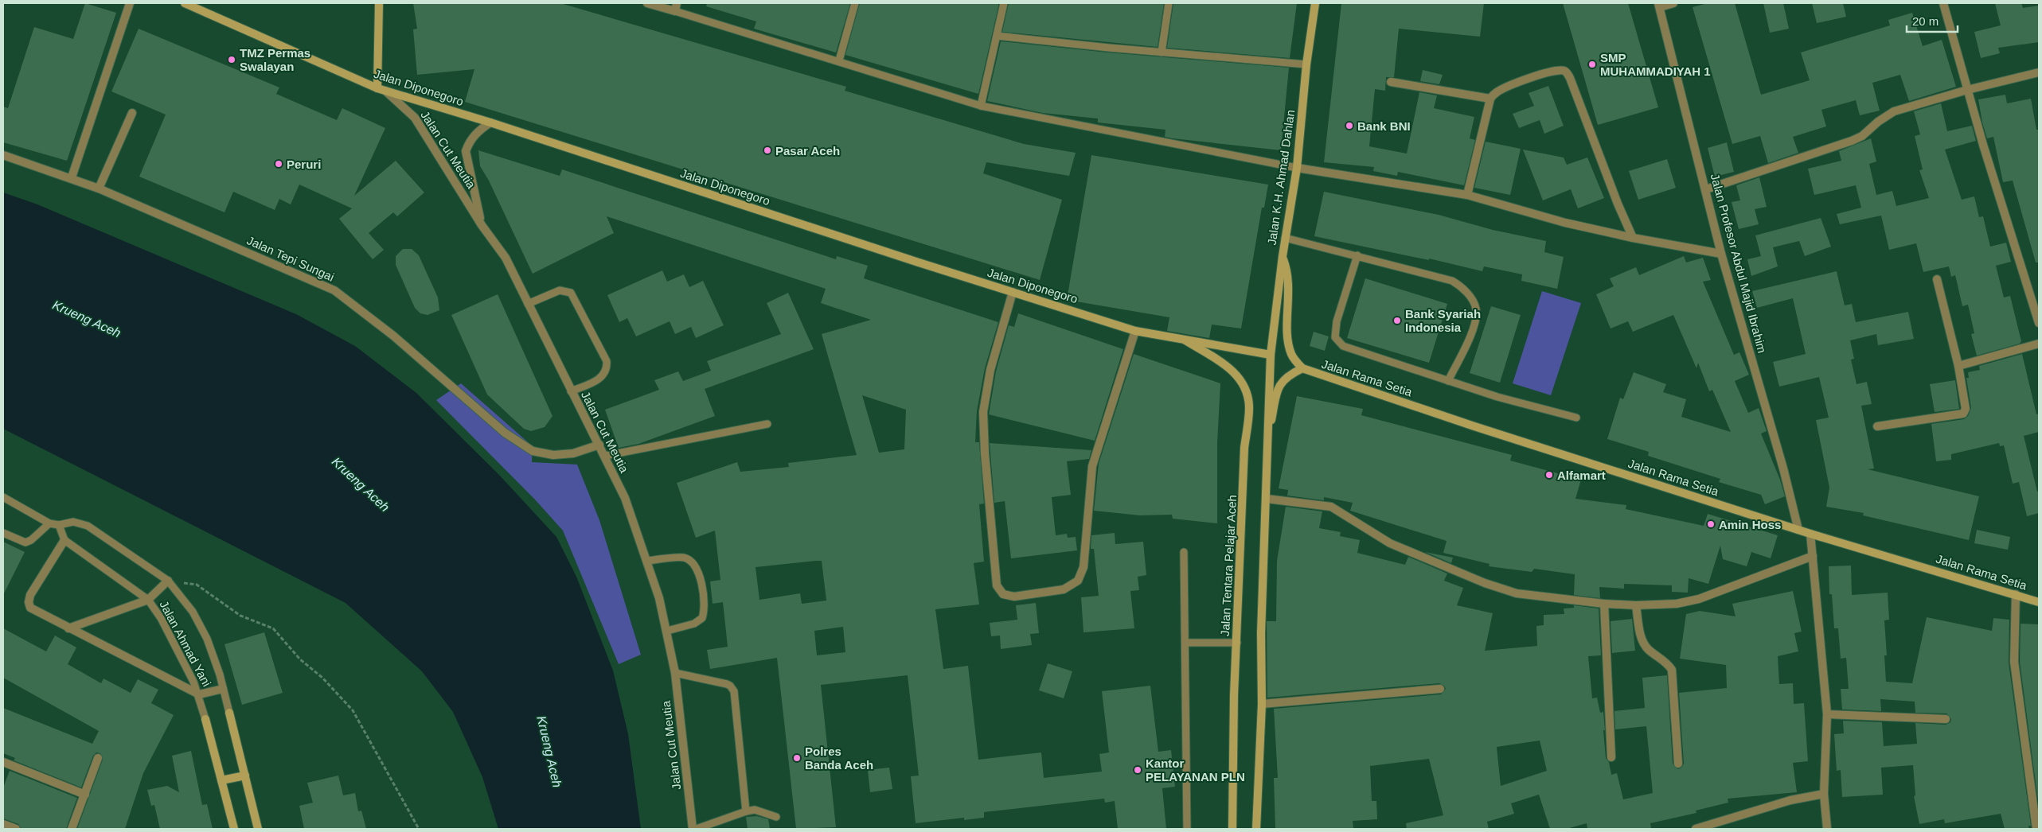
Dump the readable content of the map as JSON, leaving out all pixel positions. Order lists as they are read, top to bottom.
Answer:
{
  "streets": {
    "main road": [
      "Jalan Diponegoro",
      "Jalan K.H. Ahmad Dahlan",
      "Jalan Rama Setia",
      "Jalan Tentara Pelajar Aceh",
      "Jalan Ahmad Yani"
    ],
    "street": ["Jalan Cut Meutia", "Jalan Tepi Sungai", "Jalan Profesor Abdul Majid Ibrahim"]
  },
  "crossings": [
    ["Jalan Diponegoro", "Jalan Cut Meutia"],
    ["Jalan Diponegoro", "Jalan K.H. Ahmad Dahlan"],
    ["Jalan Diponegoro", "Jalan Tentara Pelajar Aceh"],
    ["Jalan Cut Meutia", "Jalan Tepi Sungai"],
    ["Jalan Profesor Abdul Majid Ibrahim", "Jalan Rama Setia"]
  ],
  "water": ["Krueng Aceh"],
  "places": [
    "TMZ Permas Swalayan",
    "SMP MUHAMMADIYAH 1",
    "Bank BNI",
    "Pasar Aceh",
    "Peruri",
    "Bank Syariah Indonesia",
    "Alfamart",
    "Amin Hoss",
    "Polres Banda Aceh",
    "Kantor PELAYANAN PLN"
  ],
  "scale_bar": "20 m"
}
